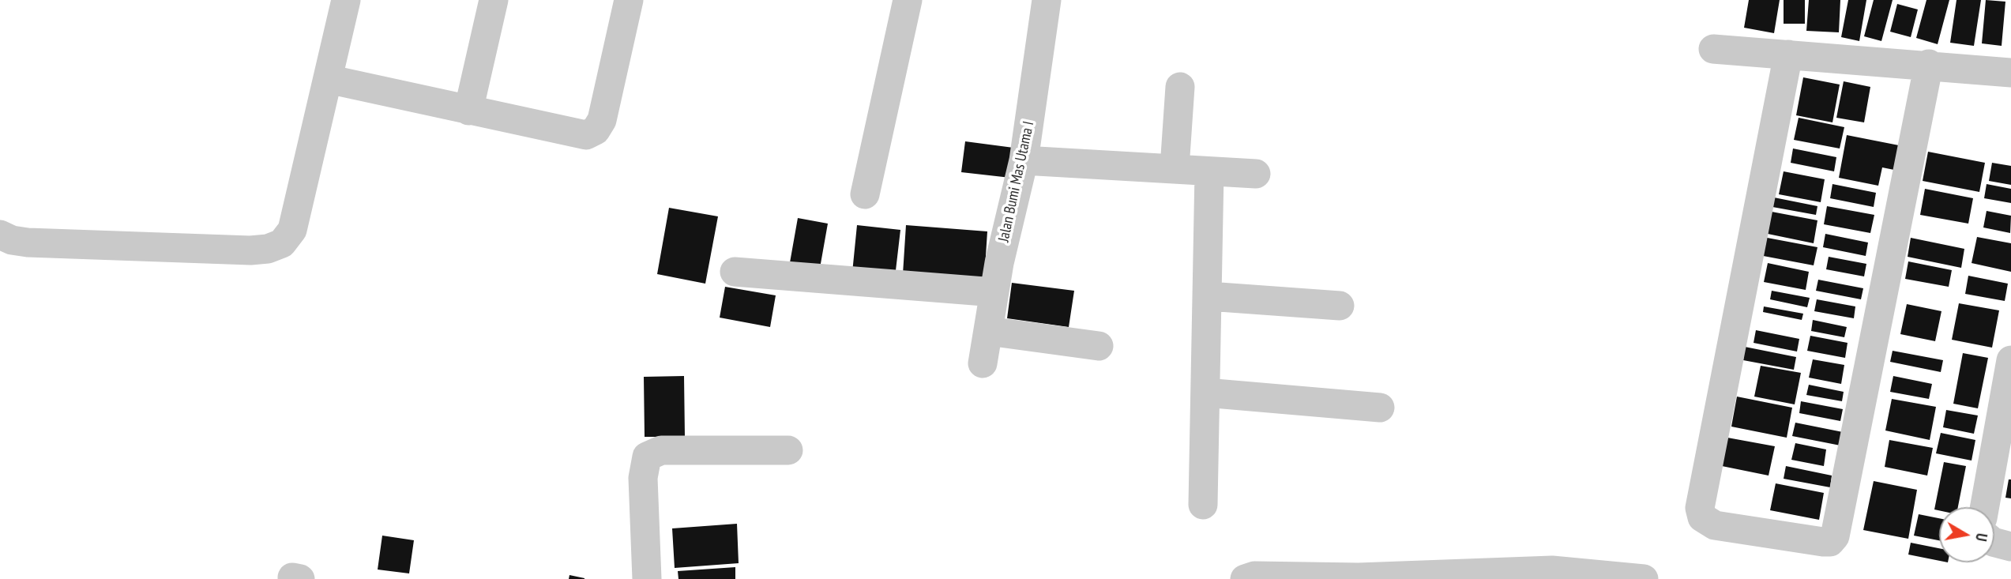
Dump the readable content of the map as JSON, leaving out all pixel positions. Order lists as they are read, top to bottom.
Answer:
{
  "streets": {
    "street": ["Jalan Bumi Mas Utama I"]
  },
  "north": "right"
}
